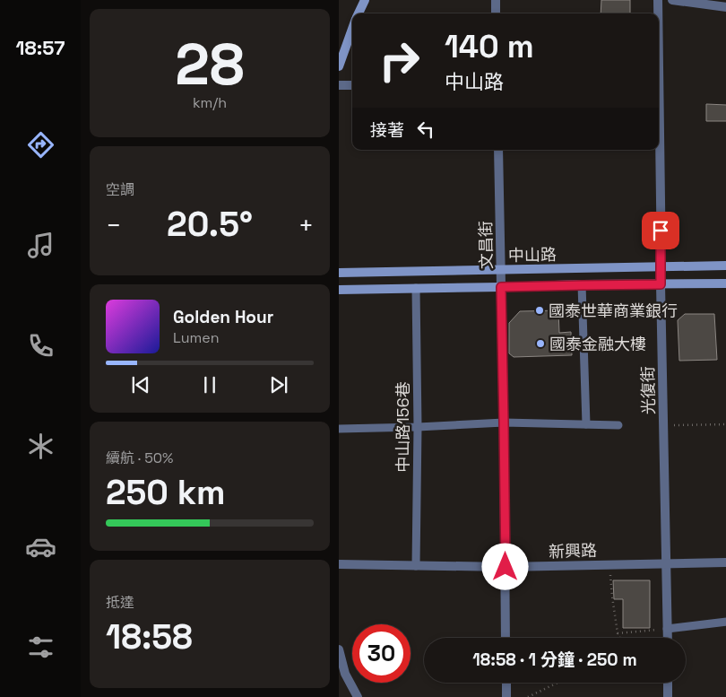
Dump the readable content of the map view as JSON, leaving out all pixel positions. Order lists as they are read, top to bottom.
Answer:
{
  "streets": {
    "street": [
      "文昌街",
      "中山路",
      "光復街",
      "新興路"
    ],
    "lane": ["中山路156巷"]
  },
  "crossings": [
    ["文昌街", "中山路"],
    ["文昌街", "新興路"],
    ["中山路", "光復街"],
    ["中山路", "中山路156巷"],
    ["光復街", "新興路"],
    ["中山路156巷", "新興路"]
  ],
  "places": ["國泰世華商業銀行", "國泰金融大樓"],
  "page": {
    "tabs": "18:57",
    "tile": [
      ["28", "km/h"],
      "空調",
      ["續航 · 50%", "250 km"],
      ["抵達", "18:58"]
    ],
    "turn": ["140 m", "中山路"],
    "then": "接著",
    "heat": ["−", "20.5°", "+"],
    "song": ["Golden Hour", "Lumen"],
    "limit": "30",
    "trip": "18:58 · 1 分鐘 · 250 m"
  }
}
